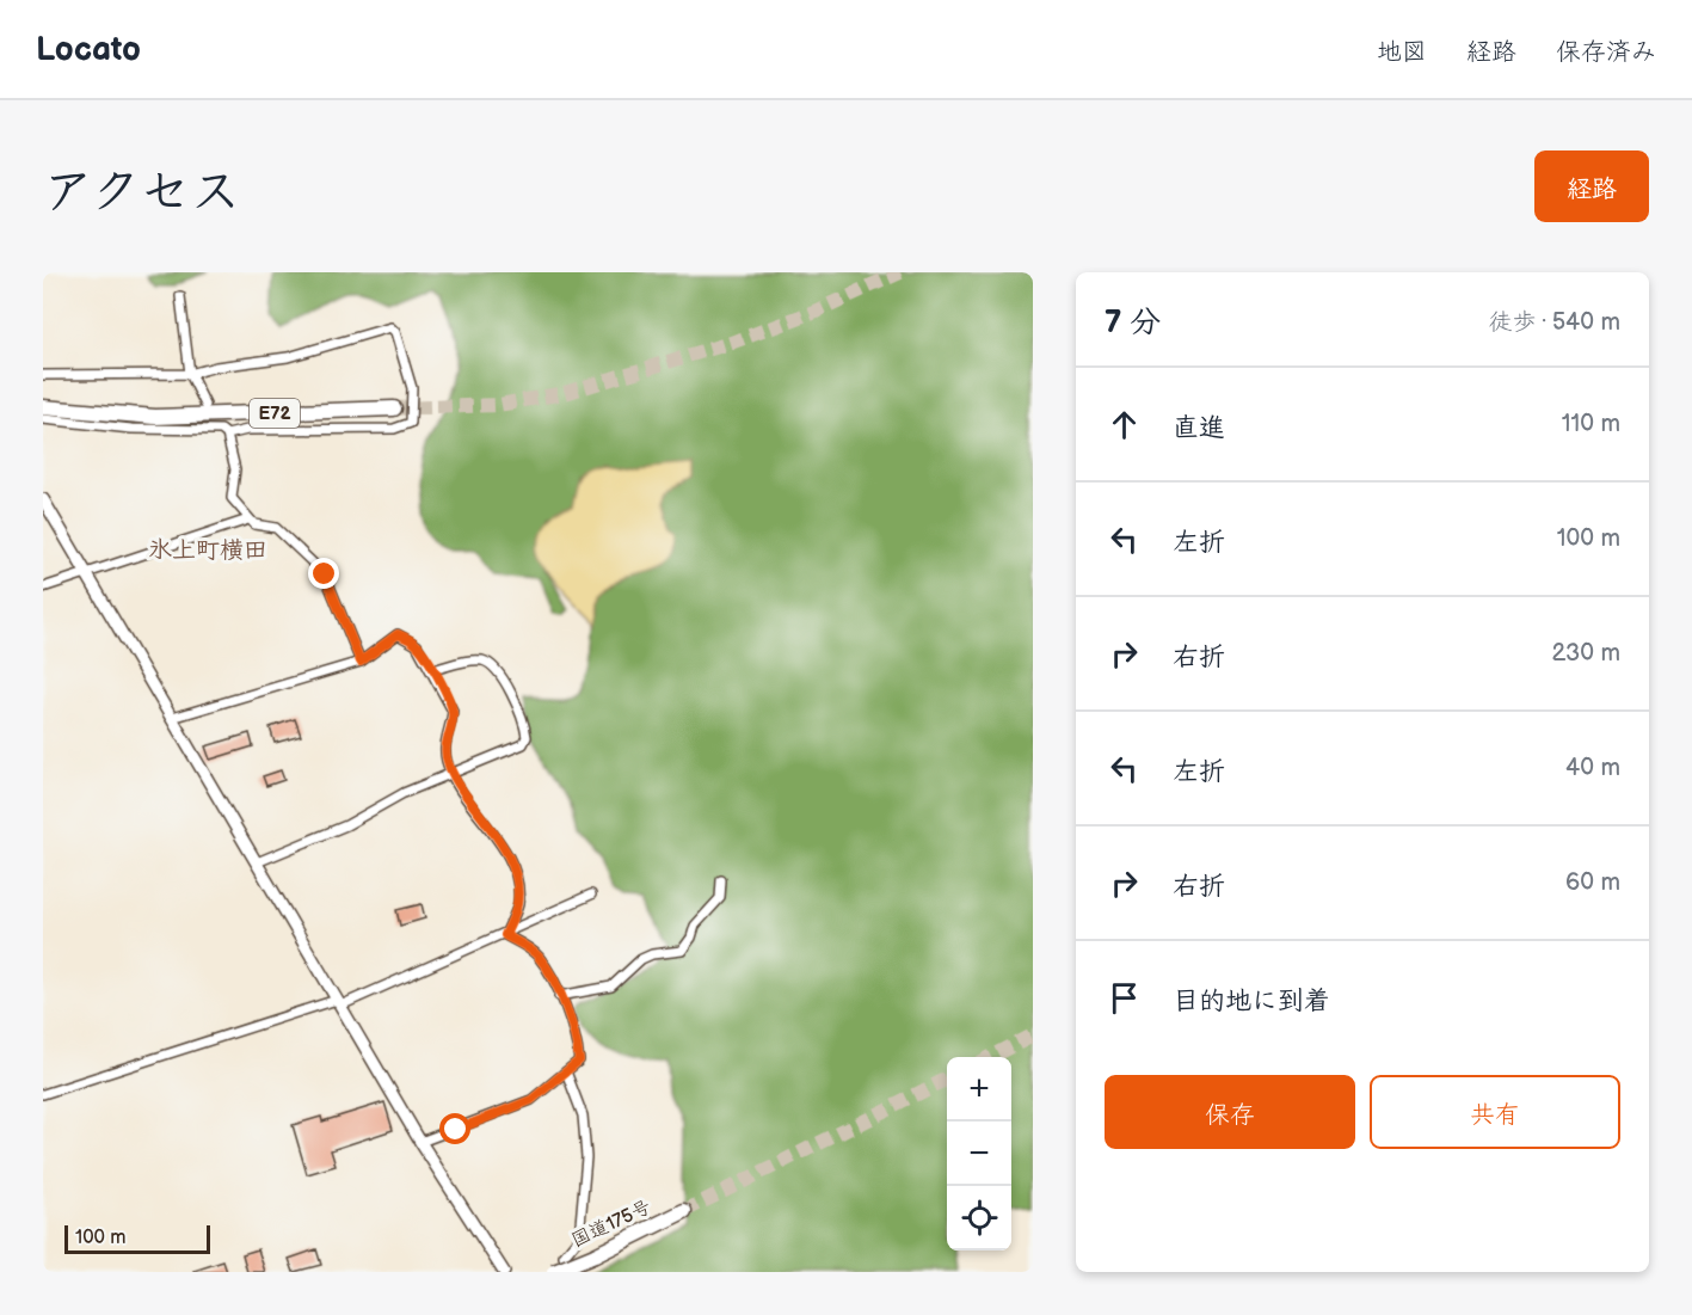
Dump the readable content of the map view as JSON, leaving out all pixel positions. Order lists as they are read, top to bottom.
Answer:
{
  "streets": {
    "highway": ["E72", "国道175号"]
  },
  "districts": ["氷上町横田"],
  "scale_bar": "100 m",
  "page": {
    "header": "Locato",
    "nav": ["地図", "経路", "保存済み"],
    "title": "アクセス",
    "buttons": [
      "経路",
      ["保存", "共有"]
    ],
    "heading": ["7 分", "徒歩 · 540 m"],
    "list": [
      ["直進", "110 m"],
      ["左折", "100 m"],
      ["右折", "230 m"],
      ["左折", "40 m"],
      ["右折", "60 m"],
      "目的地に到着"
    ],
    "map_buttons": ["+", "−"],
    "scale": "100 m"
  }
}
